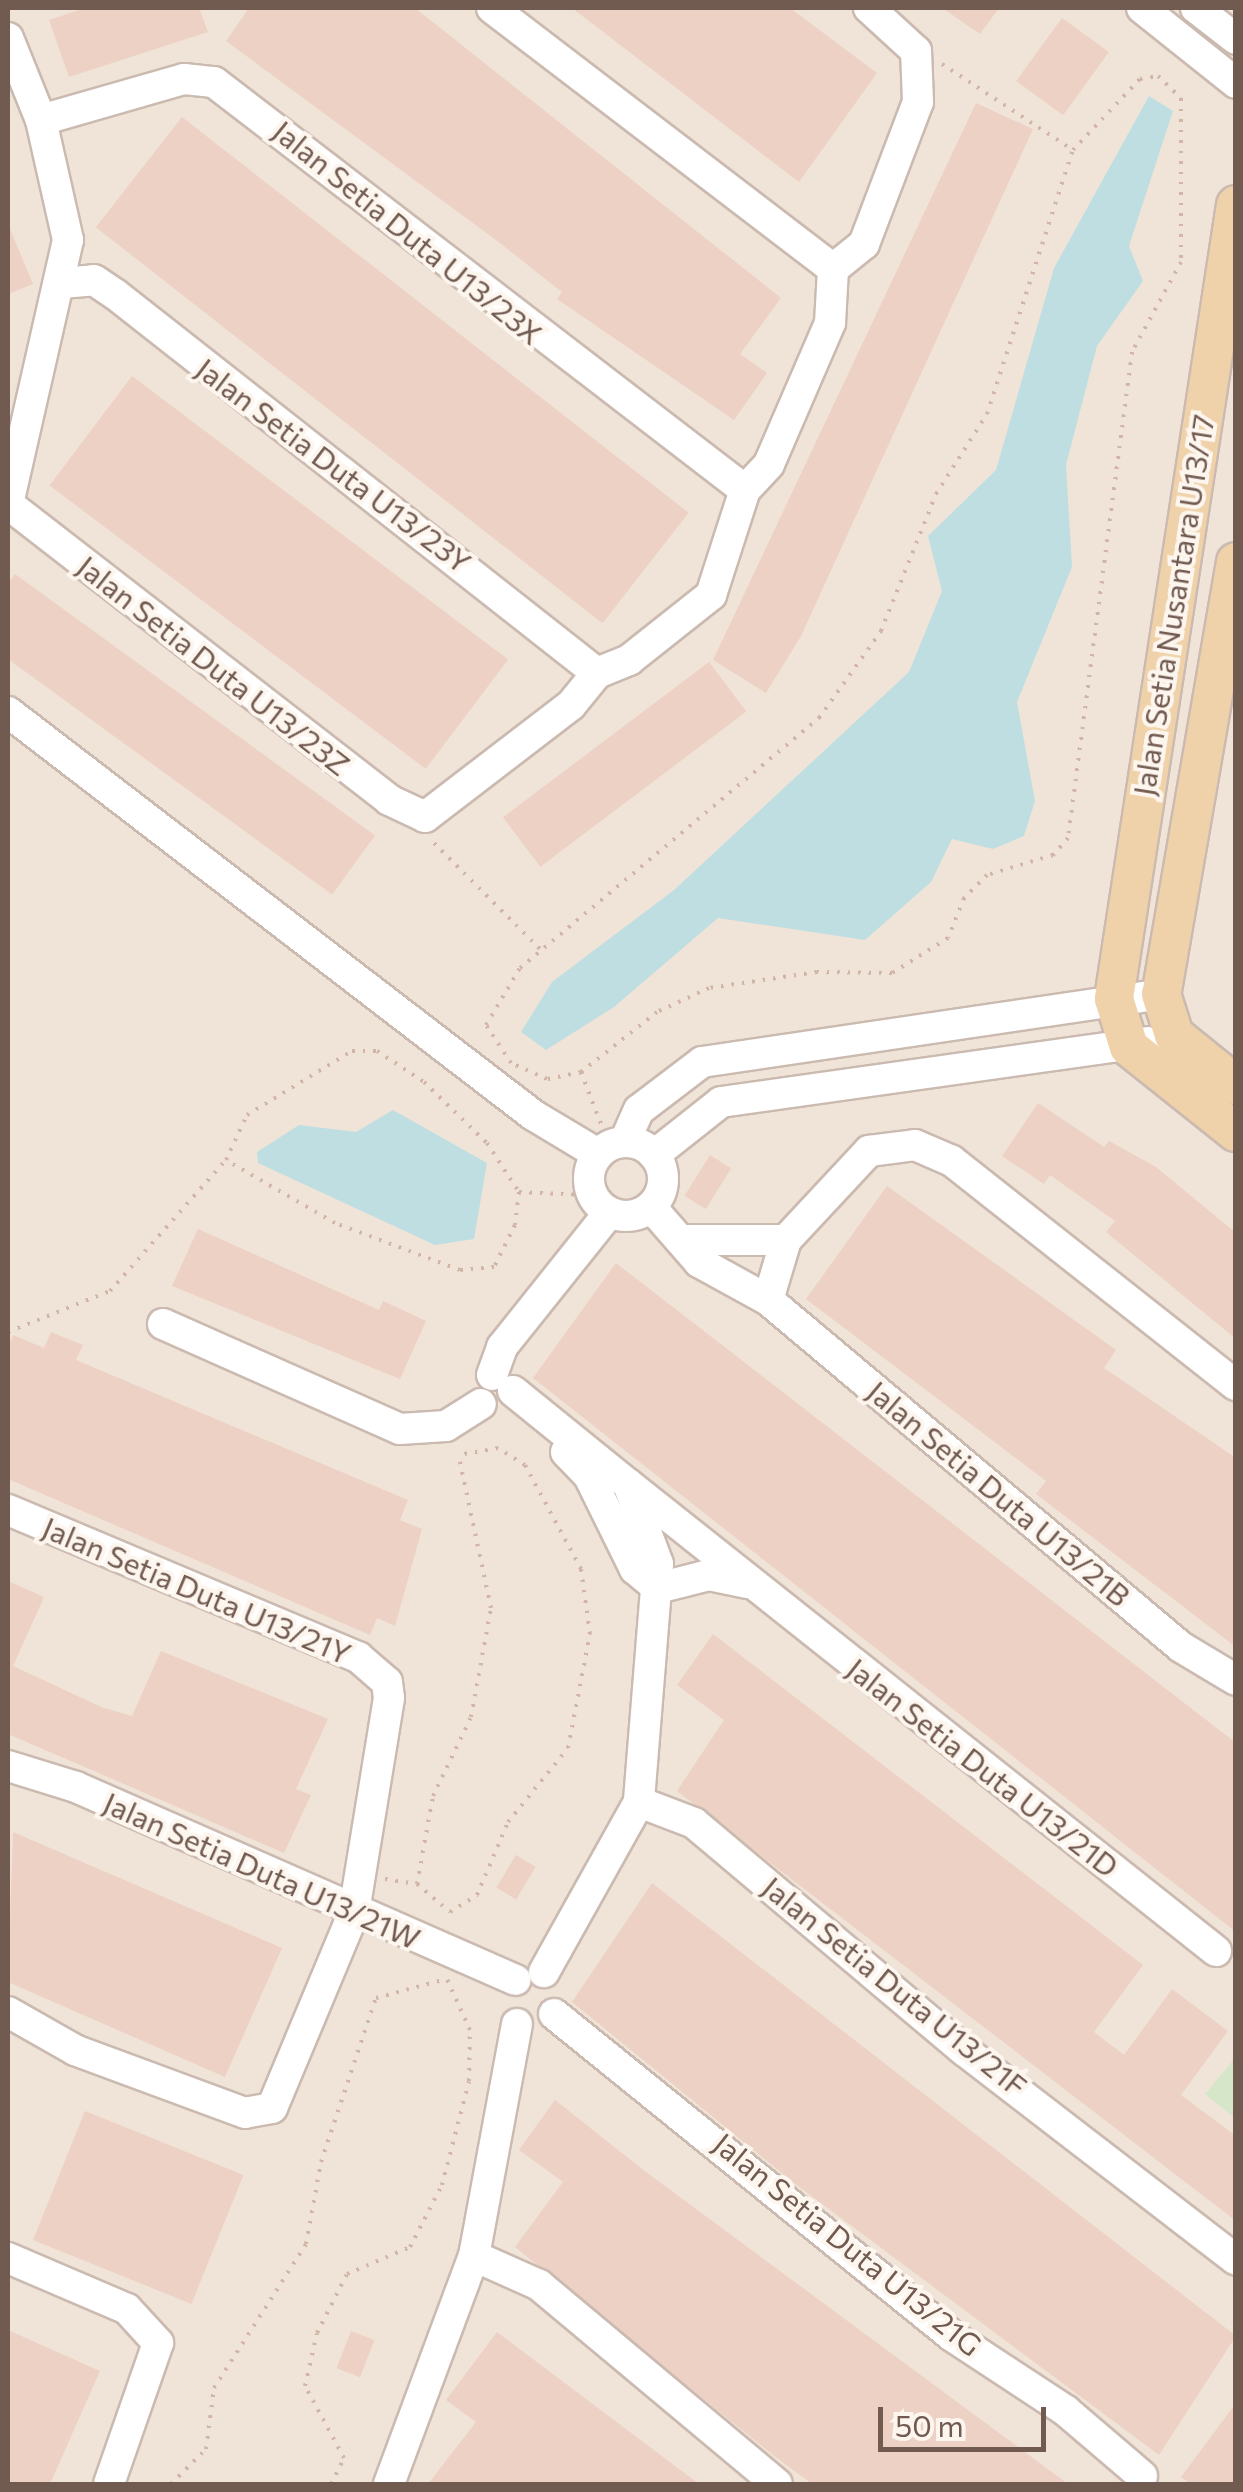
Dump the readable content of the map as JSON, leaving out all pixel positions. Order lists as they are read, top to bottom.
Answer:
{
  "streets": {
    "main road": ["Jalan Setia Nusantara U13/17"],
    "street": [
      "Jalan Setia Duta U13/23X",
      "Jalan Setia Duta U13/23Y",
      "Jalan Setia Duta U13/23Z",
      "Jalan Setia Duta U13/21B",
      "Jalan Setia Duta U13/21Y",
      "Jalan Setia Duta U13/21D",
      "Jalan Setia Duta U13/21W",
      "Jalan Setia Duta U13/21F",
      "Jalan Setia Duta U13/21G"
    ]
  },
  "crossings": [
    ["Jalan Setia Duta U13/21Y", "Jalan Setia Duta U13/21W"]
  ],
  "scale_bar": "50 m"
}
